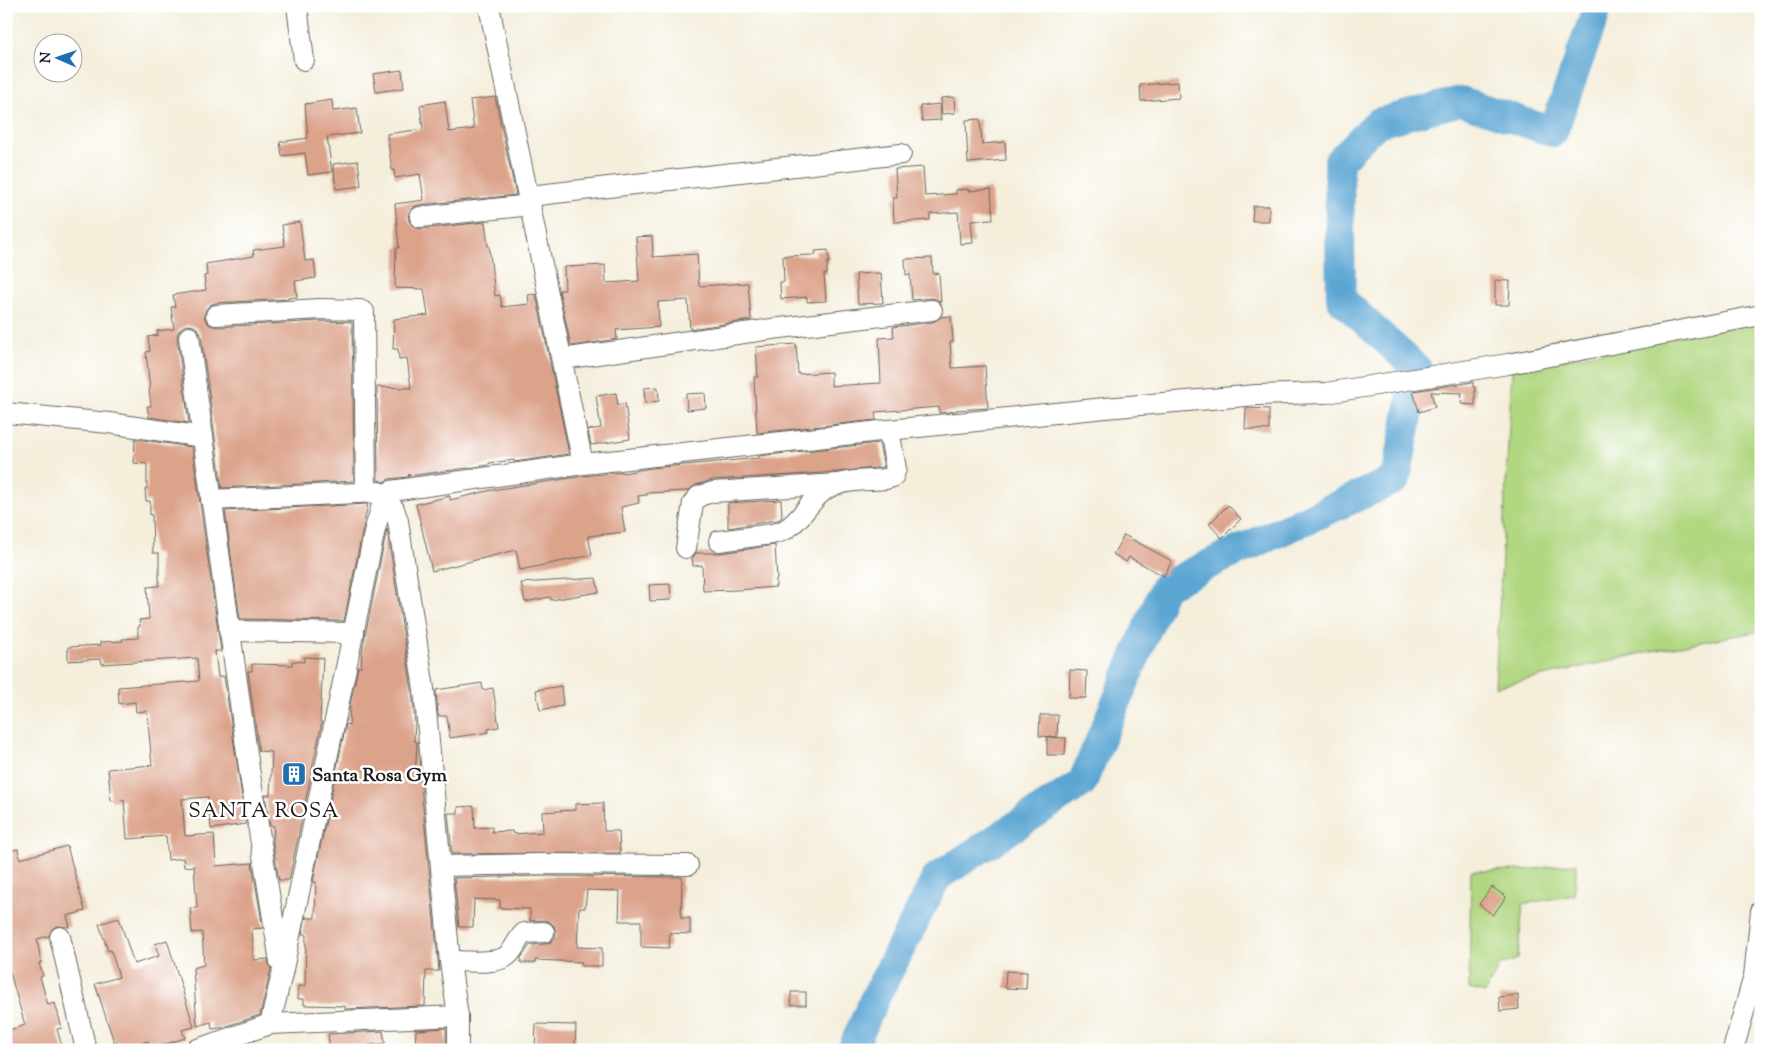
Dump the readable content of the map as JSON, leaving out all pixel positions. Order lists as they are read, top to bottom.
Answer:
{
  "districts": ["SANTA ROSA"],
  "places": {
    "building": ["Santa Rosa Gym"]
  },
  "north": "left"
}
